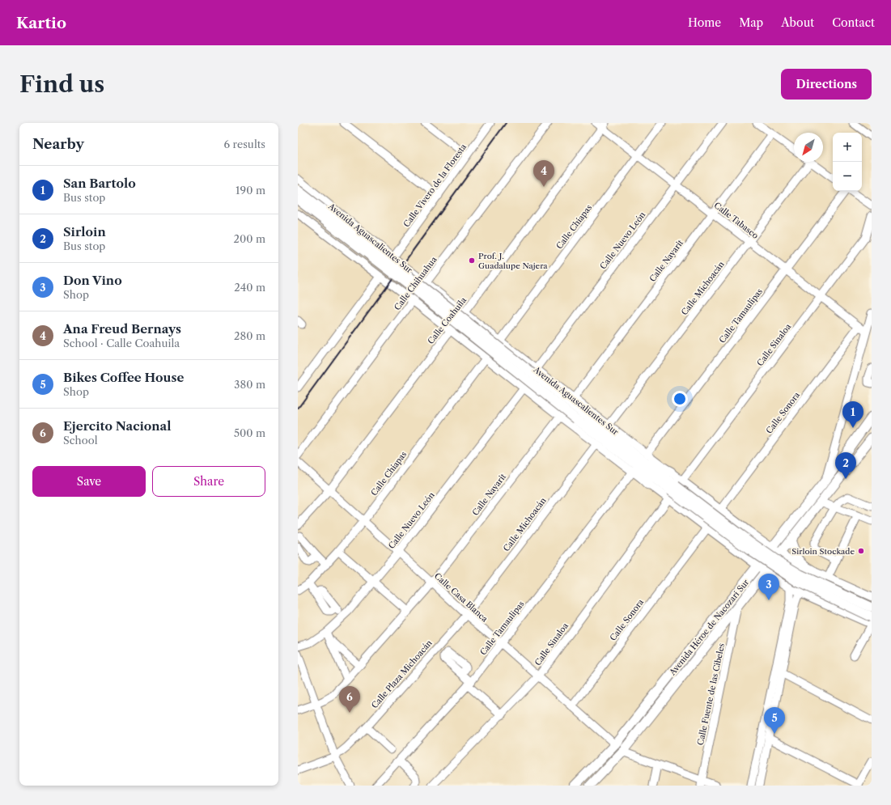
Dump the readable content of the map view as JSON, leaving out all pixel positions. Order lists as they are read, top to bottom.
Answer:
{
  "streets": {
    "main road": ["Avenida Aguascalientes Sur", "Avenida Héroe de Nacozari Sur"],
    "street": [
      "Calle Vivero de la Floresta",
      "Calle Tabasco",
      "Calle Chiapas",
      "Calle Nuevo León",
      "Calle Nayarit",
      "Calle Chihuahua",
      "Calle Michoacán",
      "Calle Tamaulipas",
      "Calle Coahuila",
      "Calle Sinaloa",
      "Calle Sonora",
      "Calle Casa Blanca",
      "Calle Plaza Michoacán",
      "Calle Fuente de las Cibeles"
    ]
  },
  "crossings": [
    ["Calle Vivero de la Floresta", "Avenida Aguascalientes Sur"],
    ["Calle Tabasco", "Calle Chiapas"],
    ["Calle Tabasco", "Calle Nuevo León"],
    ["Calle Tabasco", "Calle Nayarit"],
    ["Calle Tabasco", "Calle Michoacán"],
    ["Calle Tabasco", "Calle Tamaulipas"],
    ["Calle Tabasco", "Calle Coahuila"],
    ["Calle Tabasco", "Calle Sinaloa"],
    ["Calle Tabasco", "Calle Sonora"],
    ["Calle Chiapas", "Avenida Aguascalientes Sur"],
    ["Calle Chiapas", "Calle Casa Blanca"],
    ["Avenida Aguascalientes Sur", "Calle Nuevo León"],
    ["Avenida Aguascalientes Sur", "Calle Nayarit"],
    ["Avenida Aguascalientes Sur", "Calle Chihuahua"],
    ["Avenida Aguascalientes Sur", "Calle Michoacán"],
    ["Avenida Aguascalientes Sur", "Calle Tamaulipas"],
    ["Avenida Aguascalientes Sur", "Calle Coahuila"],
    ["Avenida Aguascalientes Sur", "Calle Sinaloa"],
    ["Avenida Aguascalientes Sur", "Calle Sonora"],
    ["Avenida Aguascalientes Sur", "Avenida Héroe de Nacozari Sur"],
    ["Calle Nuevo León", "Calle Casa Blanca"],
    ["Calle Nayarit", "Calle Casa Blanca"],
    ["Calle Michoacán", "Calle Casa Blanca"],
    ["Calle Michoacán", "Calle Plaza Michoacán"],
    ["Calle Tamaulipas", "Calle Casa Blanca"],
    ["Calle Coahuila", "Calle Casa Blanca"],
    ["Calle Sinaloa", "Calle Casa Blanca"],
    ["Calle Sonora", "Calle Casa Blanca"],
    ["Calle Casa Blanca", "Avenida Héroe de Nacozari Sur"],
    ["Calle Casa Blanca", "Calle Plaza Michoacán"],
    ["Avenida Héroe de Nacozari Sur", "Calle Fuente de las Cibeles"]
  ],
  "places": ["Prof. J. Guadalupe Najera", "Sirloin Stockade"],
  "north": "bottom left",
  "page": {
    "header": "Kartio",
    "nav": [
      "Home",
      "Map",
      "About",
      "Contact"
    ],
    "buttons": [
      "Directions",
      ["Save", "Share"]
    ],
    "title": "Find us",
    "heading": ["Nearby", "6 results"],
    "map_buttons": ["+", "−"],
    "pins": [
      "4",
      "1",
      "2",
      "3",
      "6",
      "5"
    ],
    "list": [
      {
        "mark": "1",
        "name": "San Bartolo",
        "note": "Bus stop",
        "value": "190 m"
      },
      {
        "mark": "2",
        "name": "Sirloin",
        "note": "Bus stop",
        "value": "200 m"
      },
      {
        "mark": "3",
        "name": "Don Vino",
        "note": "Shop",
        "value": "240 m"
      },
      {
        "mark": "4",
        "name": "Ana Freud Bernays",
        "note": "School · Calle Coahuila",
        "value": "280 m"
      },
      {
        "mark": "5",
        "name": "Bikes Coffee House",
        "note": "Shop",
        "value": "380 m"
      },
      {
        "mark": "6",
        "name": "Ejercito Nacional",
        "note": "School",
        "value": "500 m"
      }
    ]
  }
}
